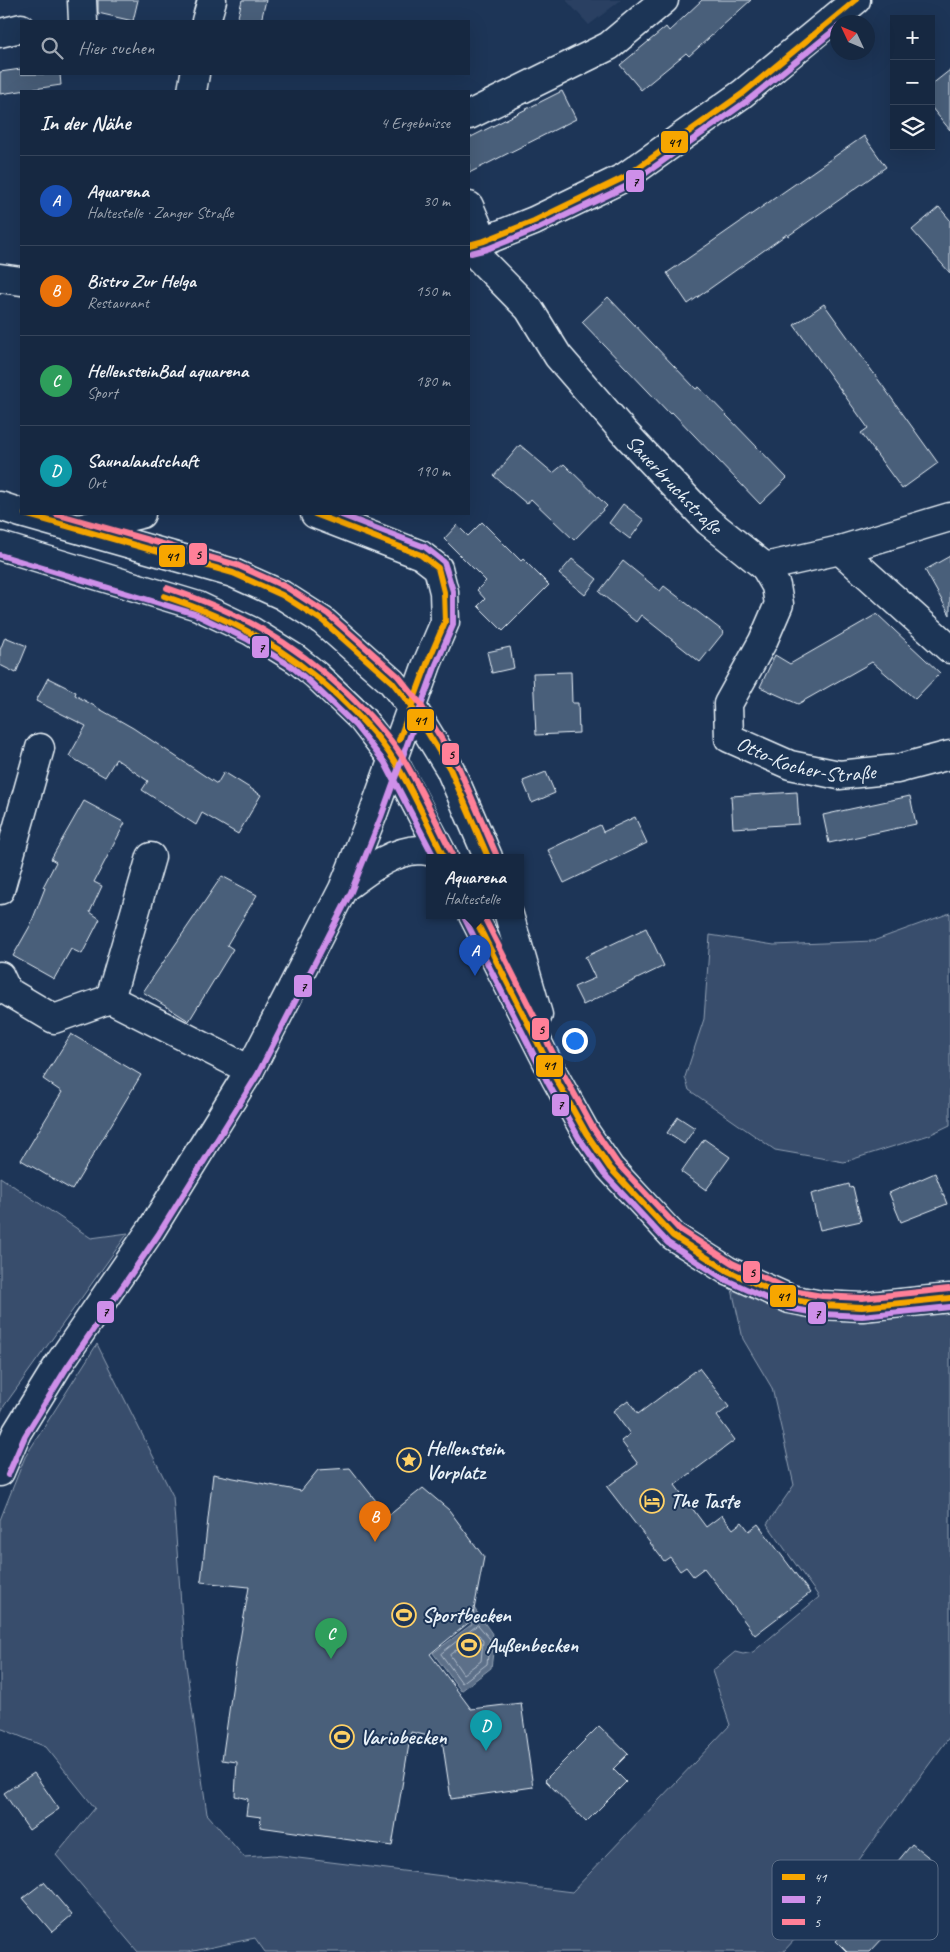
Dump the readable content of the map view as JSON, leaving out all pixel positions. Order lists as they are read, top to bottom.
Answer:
{
  "streets": {
    "street": ["Sauerbruchstraße", "Otto-Kocher-Straße"]
  },
  "crossings": [
    ["Sauerbruchstraße", "Otto-Kocher-Straße"]
  ],
  "places": {
    "place": ["Hellenstein Vorplatz"],
    "hotel": ["The Taste"],
    "sports": ["Sportbecken", "Außenbecken", "Variobecken"]
  },
  "lines": ["transit line 41", "transit line 7", "transit line 5"],
  "legend": ["41", "7", "5"],
  "north": "top left",
  "page": {
    "map_buttons": ["+", "−"],
    "search": "Hier suchen",
    "heading": ["In der Nähe", "4 Ergebnisse"],
    "list": [
      {
        "mark": "A",
        "name": "Aquarena",
        "note": "Haltestelle · Zanger Straße",
        "value": "30 m"
      },
      {
        "mark": "B",
        "name": "Bistro Zur Helga",
        "note": "Restaurant",
        "value": "150 m"
      },
      {
        "mark": "C",
        "name": "HellensteinBad aquarena",
        "note": "Sport",
        "value": "180 m"
      },
      {
        "mark": "D",
        "name": "Saunalandschaft",
        "note": "Ort",
        "value": "190 m"
      }
    ],
    "popup": ["Aquarena", "Haltestelle"],
    "pins": [
      "A",
      "B",
      "C",
      "D"
    ]
  }
}
